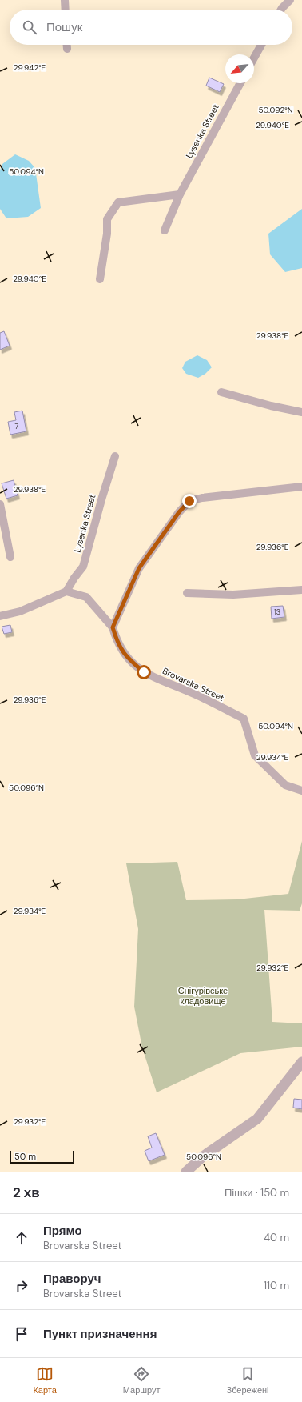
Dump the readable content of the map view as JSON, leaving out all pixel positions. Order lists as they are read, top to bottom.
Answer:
{
  "streets": {
    "street": ["Lysenka Street", "Brovarska Street"]
  },
  "parks": ["Снігурівське кладовище"],
  "house_numbers": ["7", "13"],
  "scale_bar": "50 m",
  "north": "bottom left",
  "page": {
    "search": "Пошук",
    "scale": "50 m",
    "heading": ["2 хв", "Пішки · 150 m"],
    "list": [
      ["Прямо", "Brovarska Street", "40 m"],
      ["Праворуч", "Brovarska Street", "110 m"],
      "Пункт призначення"
    ],
    "nav": ["Карта", "Маршрут", "Збережені"]
  },
  "coordinates": [
    "29.942°E",
    "50.092°N",
    "29.940°E",
    "50.094°N",
    "29.938°E",
    "29.936°E",
    "29.934°E",
    "50.096°N",
    "29.932°E"
  ]
}
